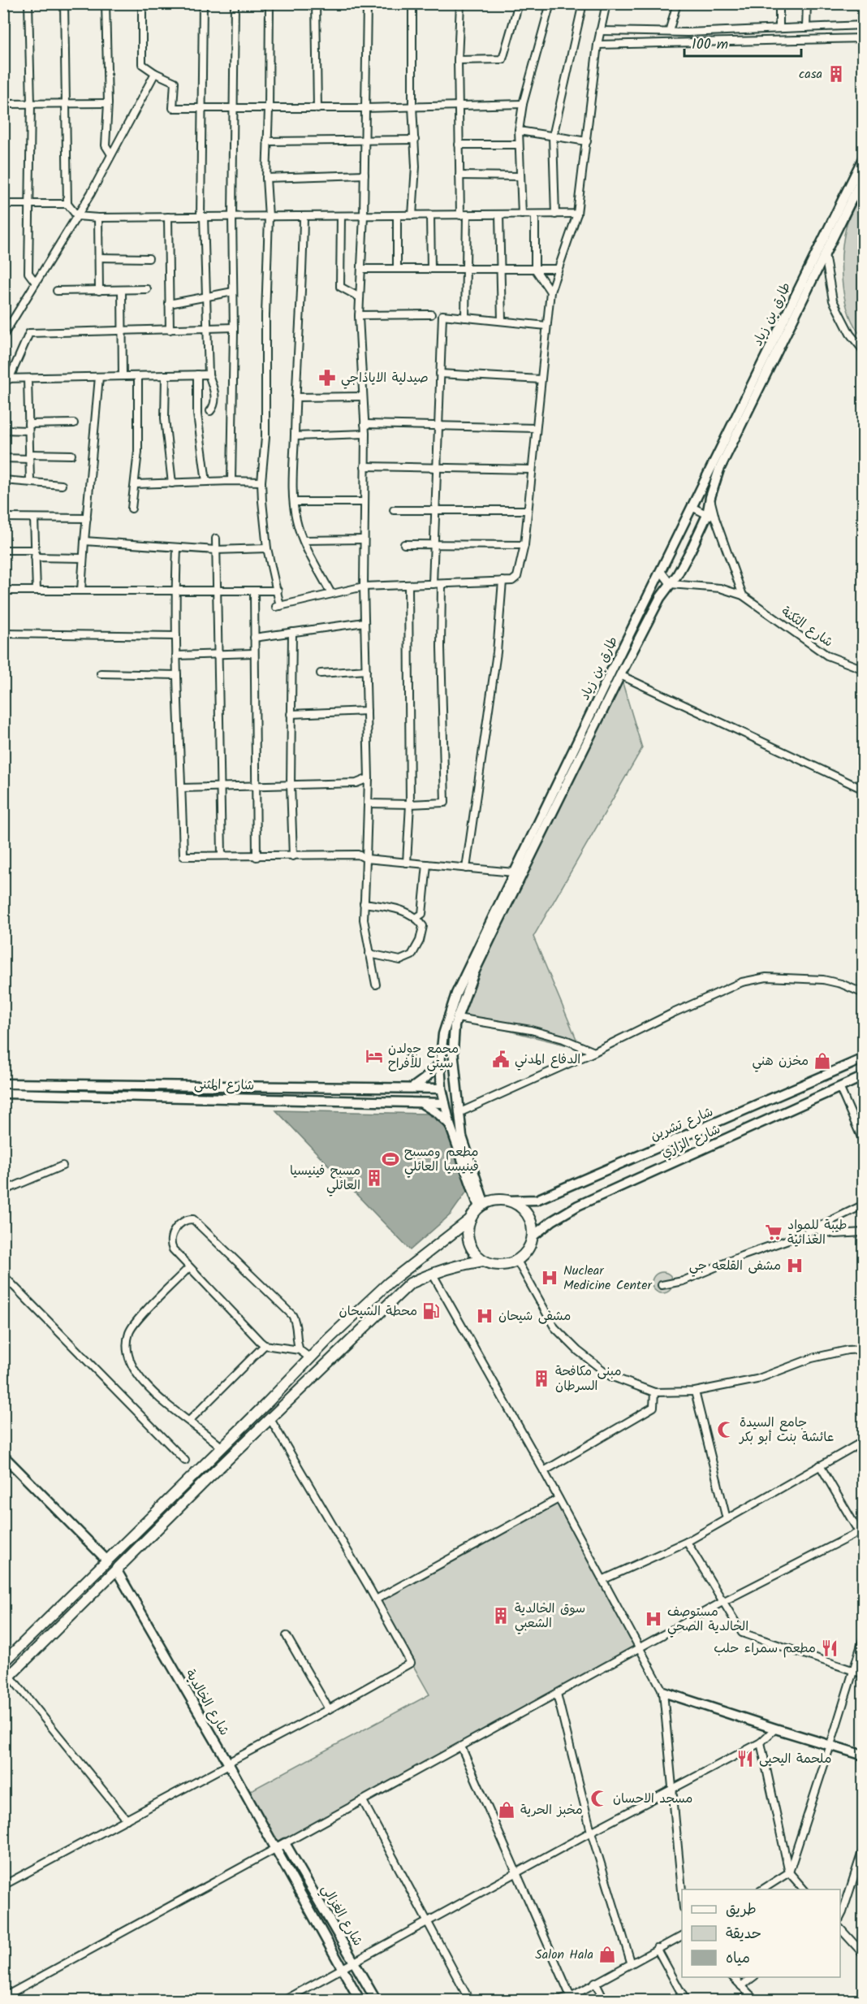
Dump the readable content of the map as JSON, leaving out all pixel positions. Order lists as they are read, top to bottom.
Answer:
{
  "streets": {
    "main road": [
      "طارق بن زياد",
      "شارع المثنى",
      "شارع تشرين",
      "شارع الرازي",
      "شارع الخالدية",
      "شارع الغزالي"
    ],
    "street": ["شارع الثكنة"]
  },
  "crossings": [
    ["طارق بن زياد", "شارع المثنى"],
    ["طارق بن زياد", "شارع تشرين"],
    ["طارق بن زياد", "شارع الرازي"],
    ["شارع تشرين", "شارع الرازي"]
  ],
  "places": {
    "building": [
      "casa",
      "مسبح فينيسيا العائلي",
      "مبنى مكافحة السرطان",
      "سوق الخالدية الشعبي"
    ],
    "pharmacy": ["صيدلية الاياذاجي"],
    "hotel": ["مجمع جولدن سيتي للأفراح"],
    "public building": ["الدفاع المدني"],
    "shop": ["مخزن هني", "مخبز الحرية", "Salon Hala"],
    "sports": ["مطعم ومسبح فينيسيا العائلي"],
    "supermarket": ["طيبة للمواد الغذائية"],
    "hospital": [
      "مشفى القلعه جي",
      "Nuclear Medicine Center",
      "مشفى شيحان",
      "مستوصف الخالدية الصحي"
    ],
    "fuel station": ["محطة الشيحان"],
    "mosque": ["جامع السيدة عائشة بنت أبو بكر", "مسجد الاحسان"],
    "restaurant": ["مطعم سمراء حلب", "ملحمة اليحيى"]
  },
  "legend": ["طريق", "حديقة", "مياه"],
  "scale_bar": "100 m"
}
